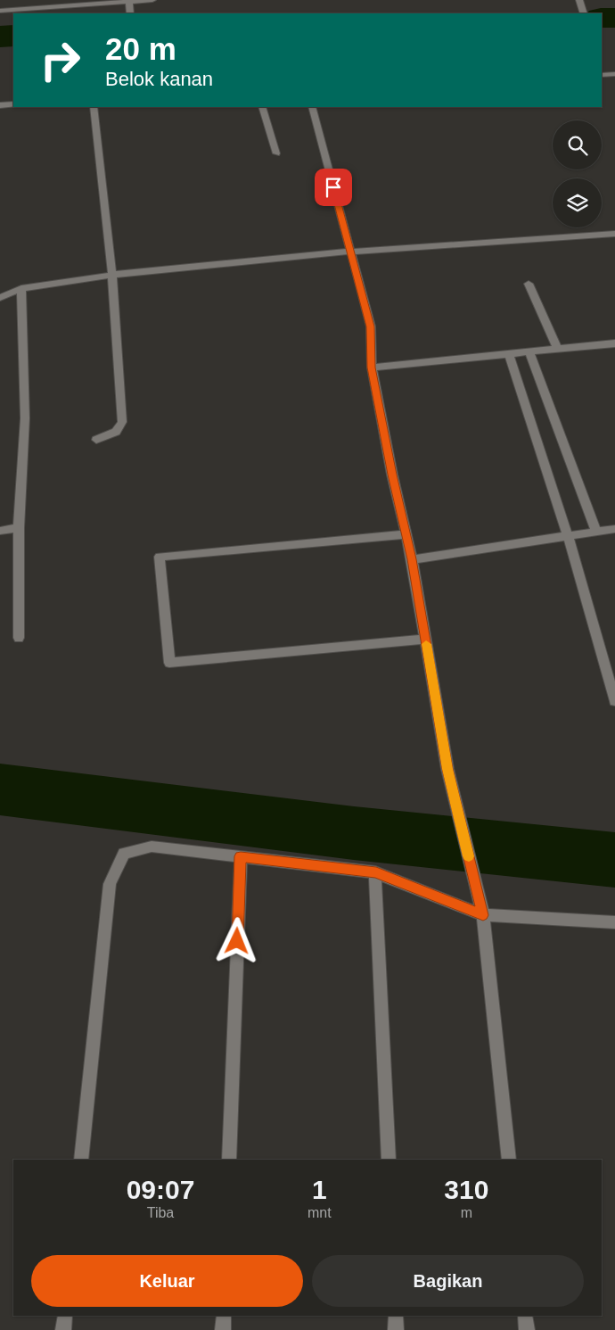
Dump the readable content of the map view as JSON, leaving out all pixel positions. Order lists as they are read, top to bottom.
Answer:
{
  "page": {
    "turn": ["20 m", "Belok kanan"],
    "eta": [
      "09:07",
      "Tiba",
      "1",
      "mnt",
      "310",
      "m"
    ],
    "buttons": ["Keluar", "Bagikan"]
  }
}
